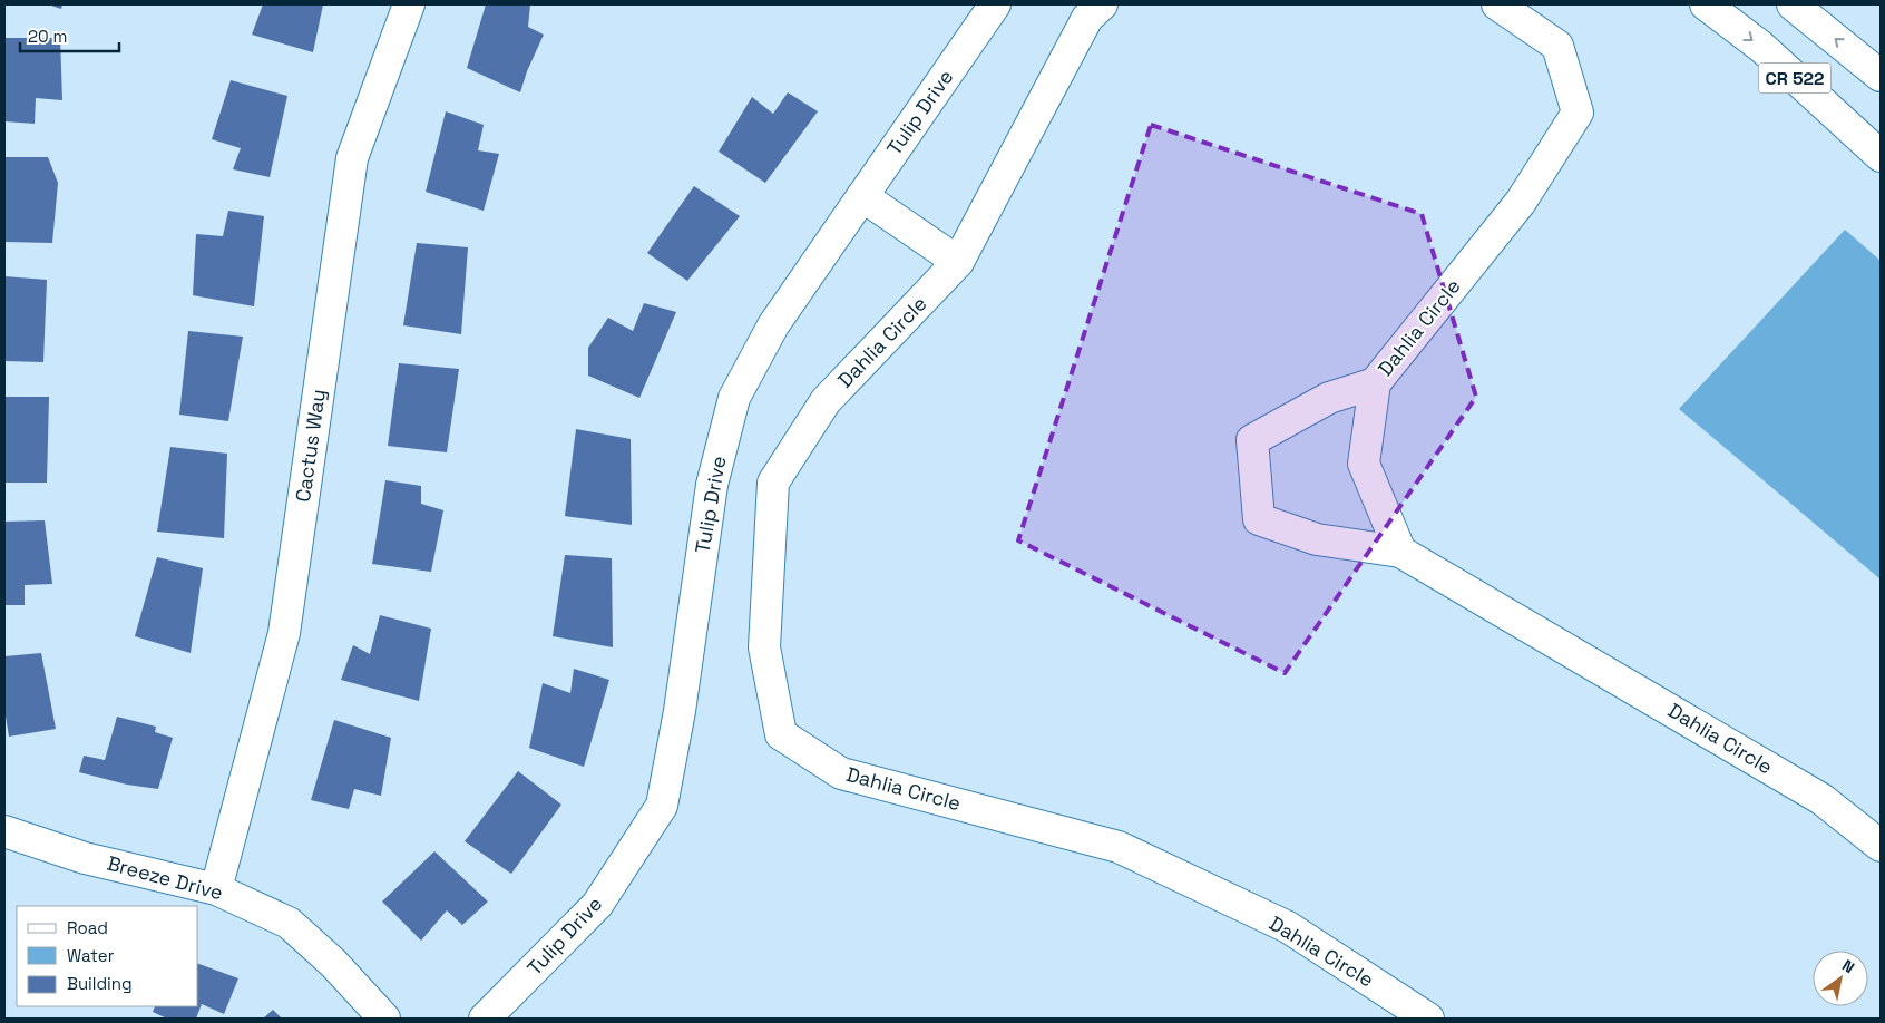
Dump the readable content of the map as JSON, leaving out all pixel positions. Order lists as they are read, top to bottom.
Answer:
{
  "streets": {
    "street": [
      "CR 522",
      "Tulip Drive",
      "Dahlia Circle",
      "Cactus Way",
      "Breeze Drive"
    ]
  },
  "crossings": [
    ["Cactus Way", "Breeze Drive"]
  ],
  "legend": ["Road", "Water", "Building"],
  "scale_bar": "20 m",
  "north": "top right"
}
